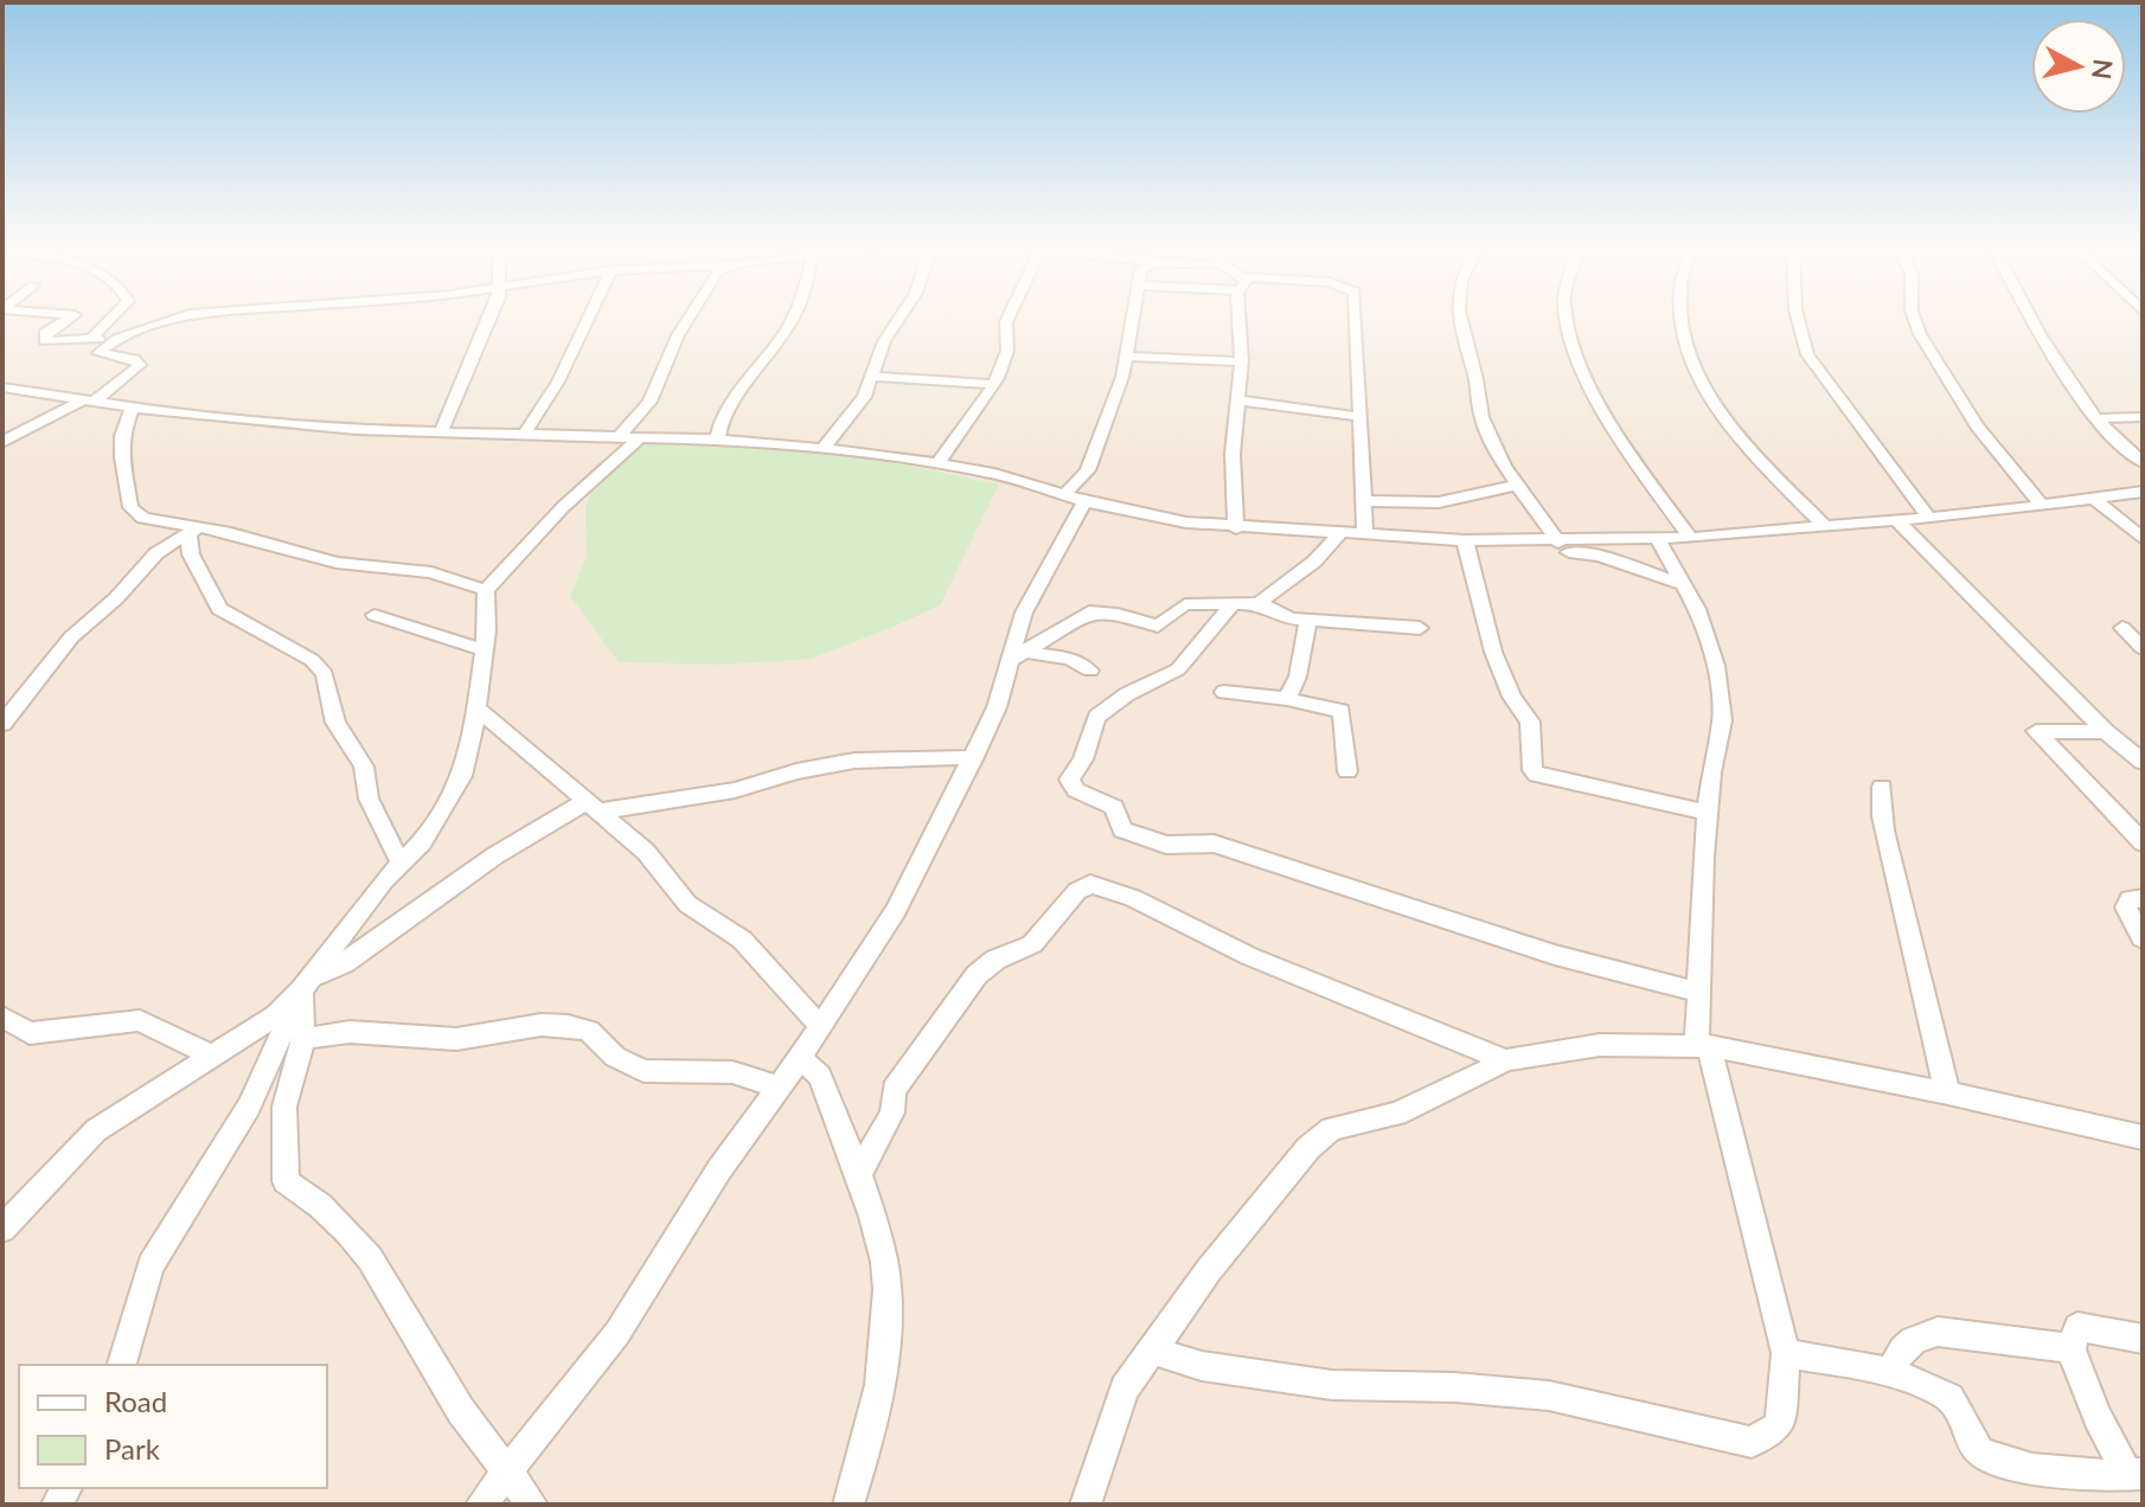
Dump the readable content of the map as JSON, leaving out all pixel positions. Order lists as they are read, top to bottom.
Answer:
{
  "legend": ["Road", "Park"],
  "north": "right"
}
